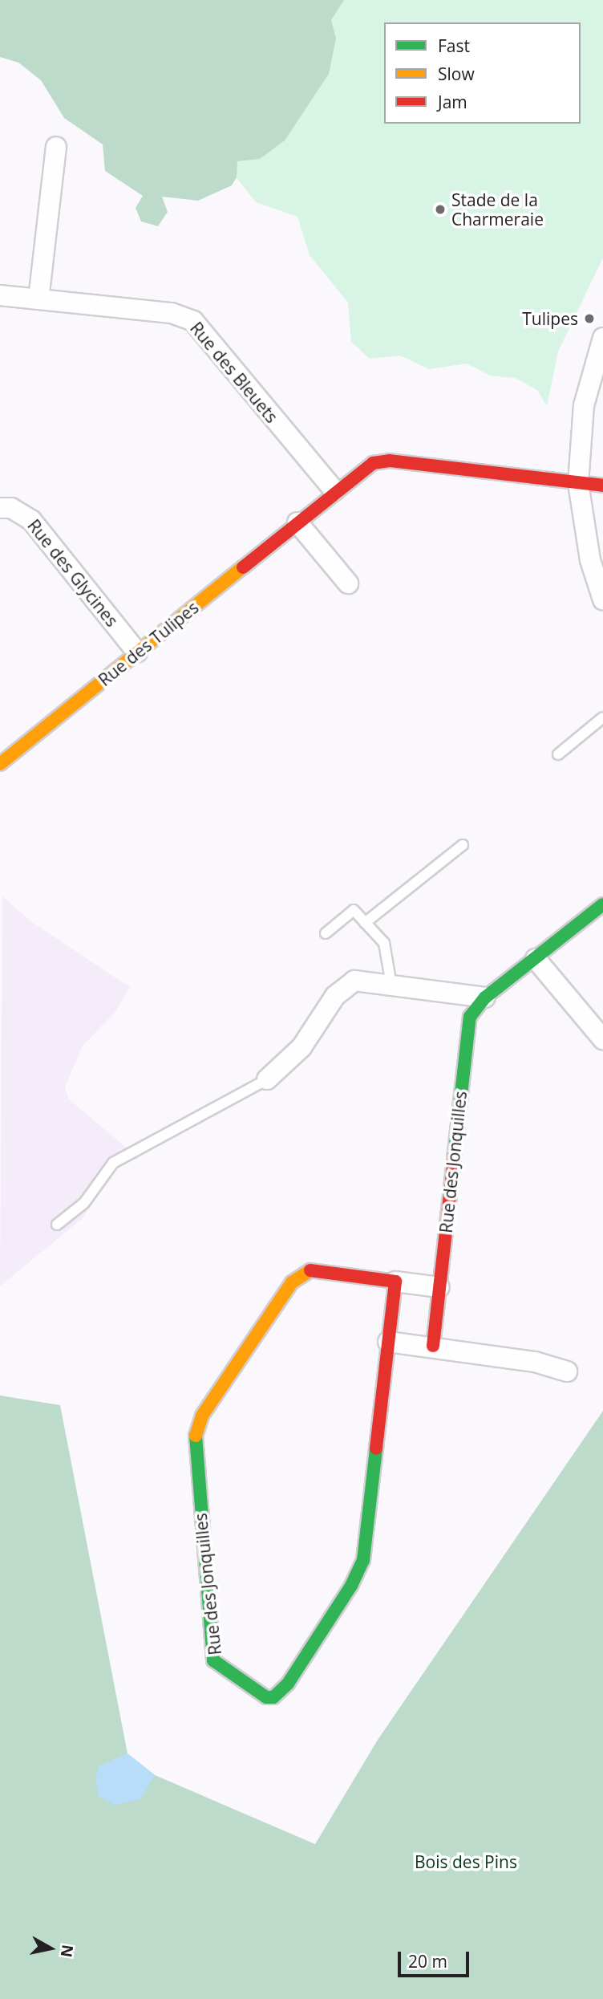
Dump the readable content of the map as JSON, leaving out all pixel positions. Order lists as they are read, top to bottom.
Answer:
{
  "streets": {
    "street": [
      "Rue des Bleuets",
      "Rue des Glycines",
      "Rue des Tulipes",
      "Rue des Jonquilles"
    ]
  },
  "crossings": [
    ["Rue des Bleuets", "Rue des Tulipes"],
    ["Rue des Glycines", "Rue des Tulipes"]
  ],
  "parks": ["Bois des Pins"],
  "places": ["Stade de la Charmeraie", "Tulipes"],
  "legend": ["Fast", "Slow", "Jam"],
  "scale_bar": "20 m",
  "north": "right"
}
